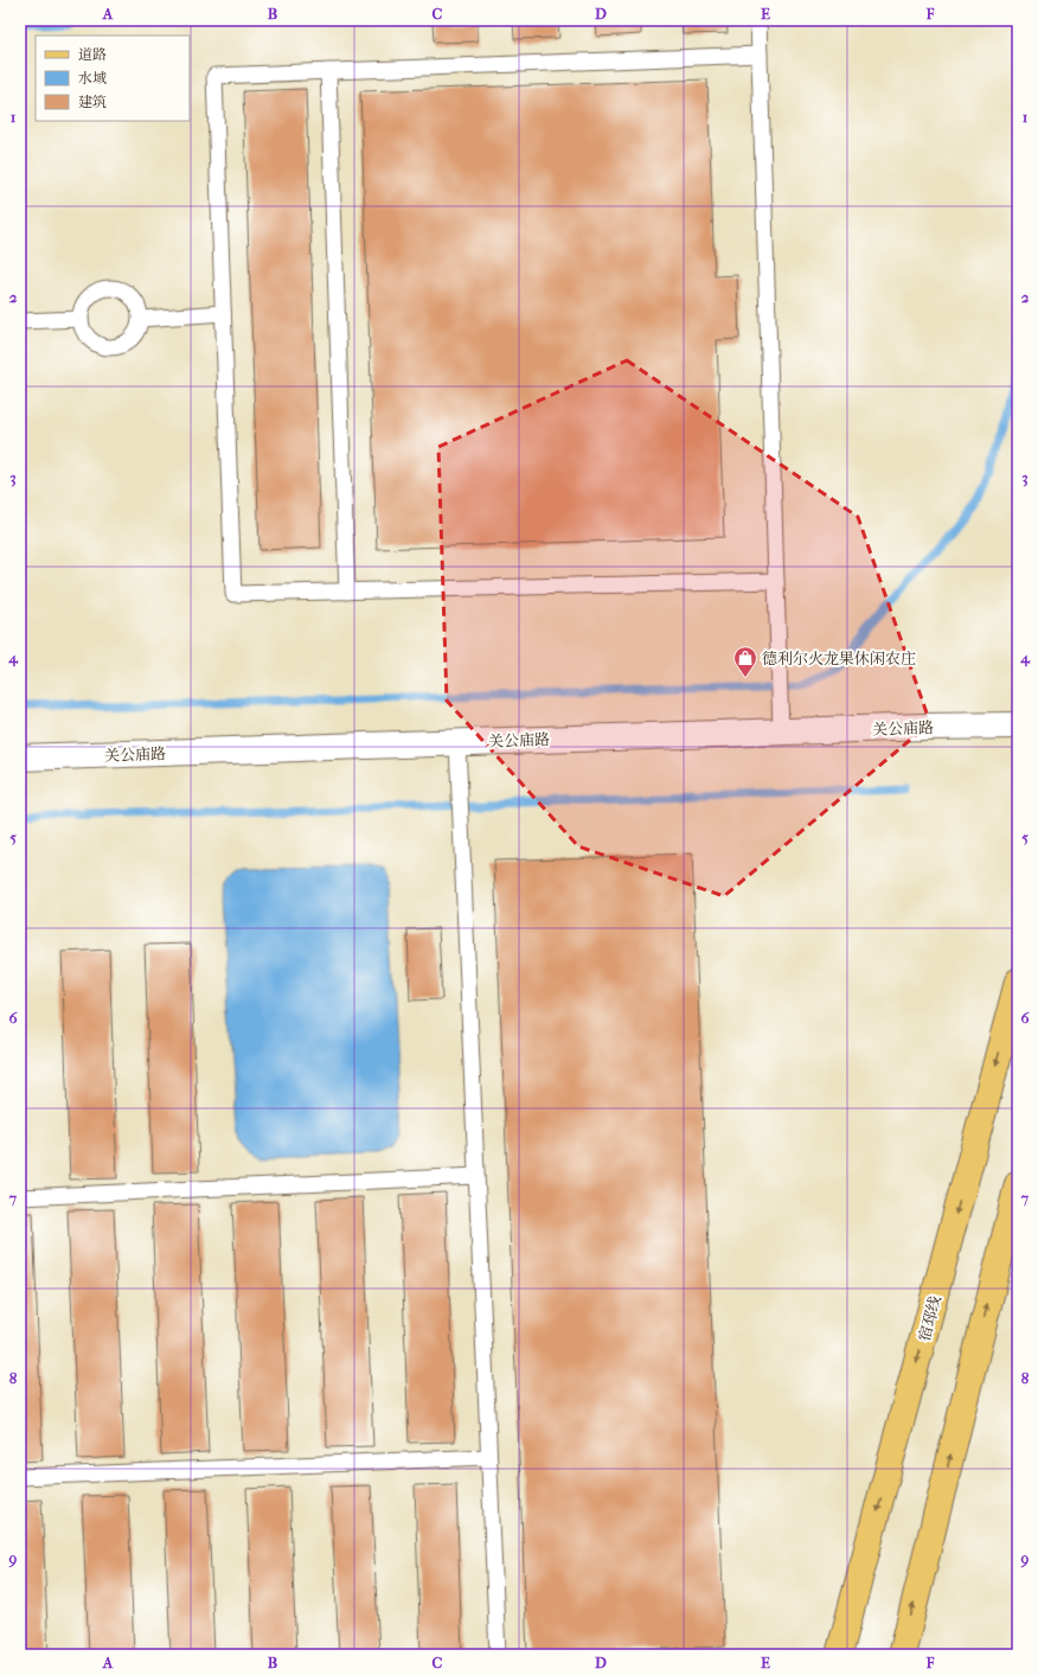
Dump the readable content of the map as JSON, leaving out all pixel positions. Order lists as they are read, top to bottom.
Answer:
{
  "streets": {
    "main road": ["宿邳线"],
    "street": ["关公庙路"]
  },
  "places": {
    "shop": ["德利尔火龙果休闲农庄"]
  },
  "legend": ["道路", "水域", "建筑"],
  "grid": {
    "columns": [
      "A",
      "B",
      "C",
      "D",
      "E",
      "F"
    ],
    "rows": [
      "1",
      "2",
      "3",
      "4",
      "5",
      "6",
      "7",
      "8",
      "9"
    ]
  }
}
